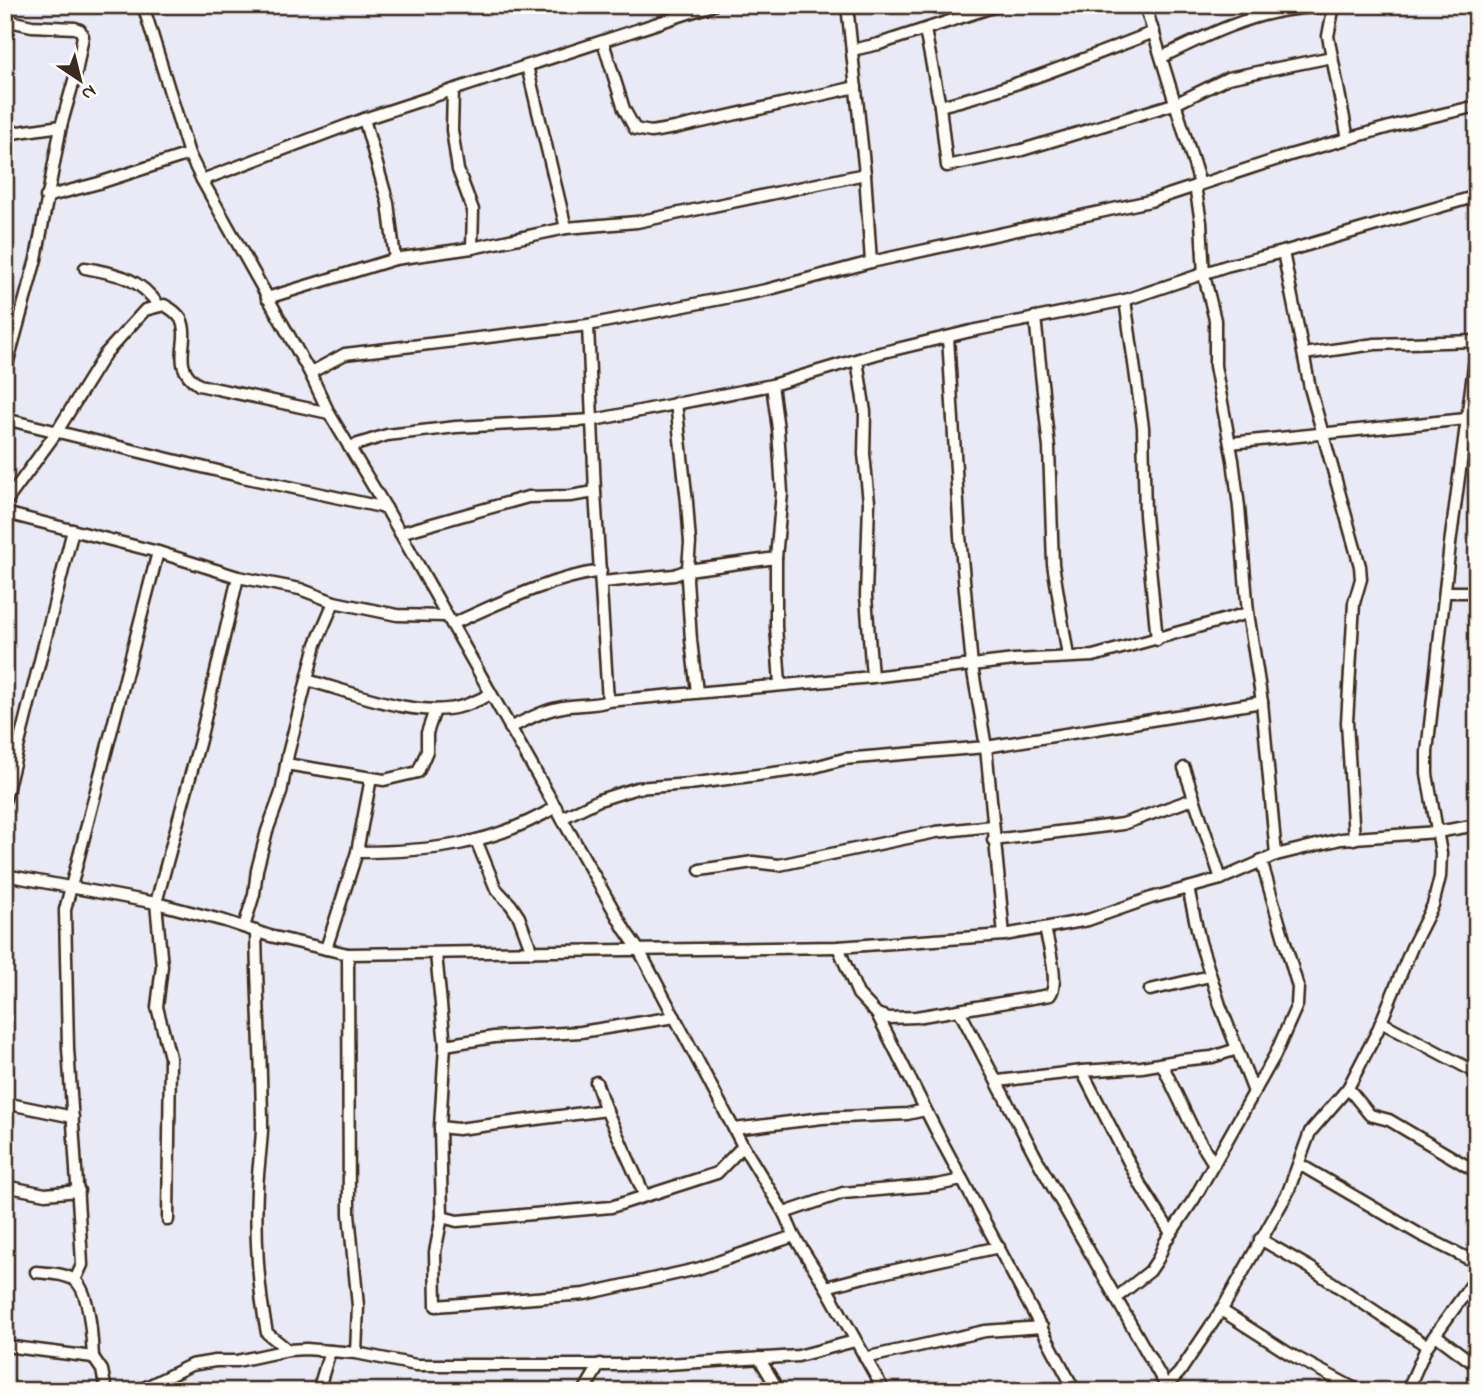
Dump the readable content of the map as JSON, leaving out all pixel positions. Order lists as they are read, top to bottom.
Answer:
{
  "north": "bottom right"
}
